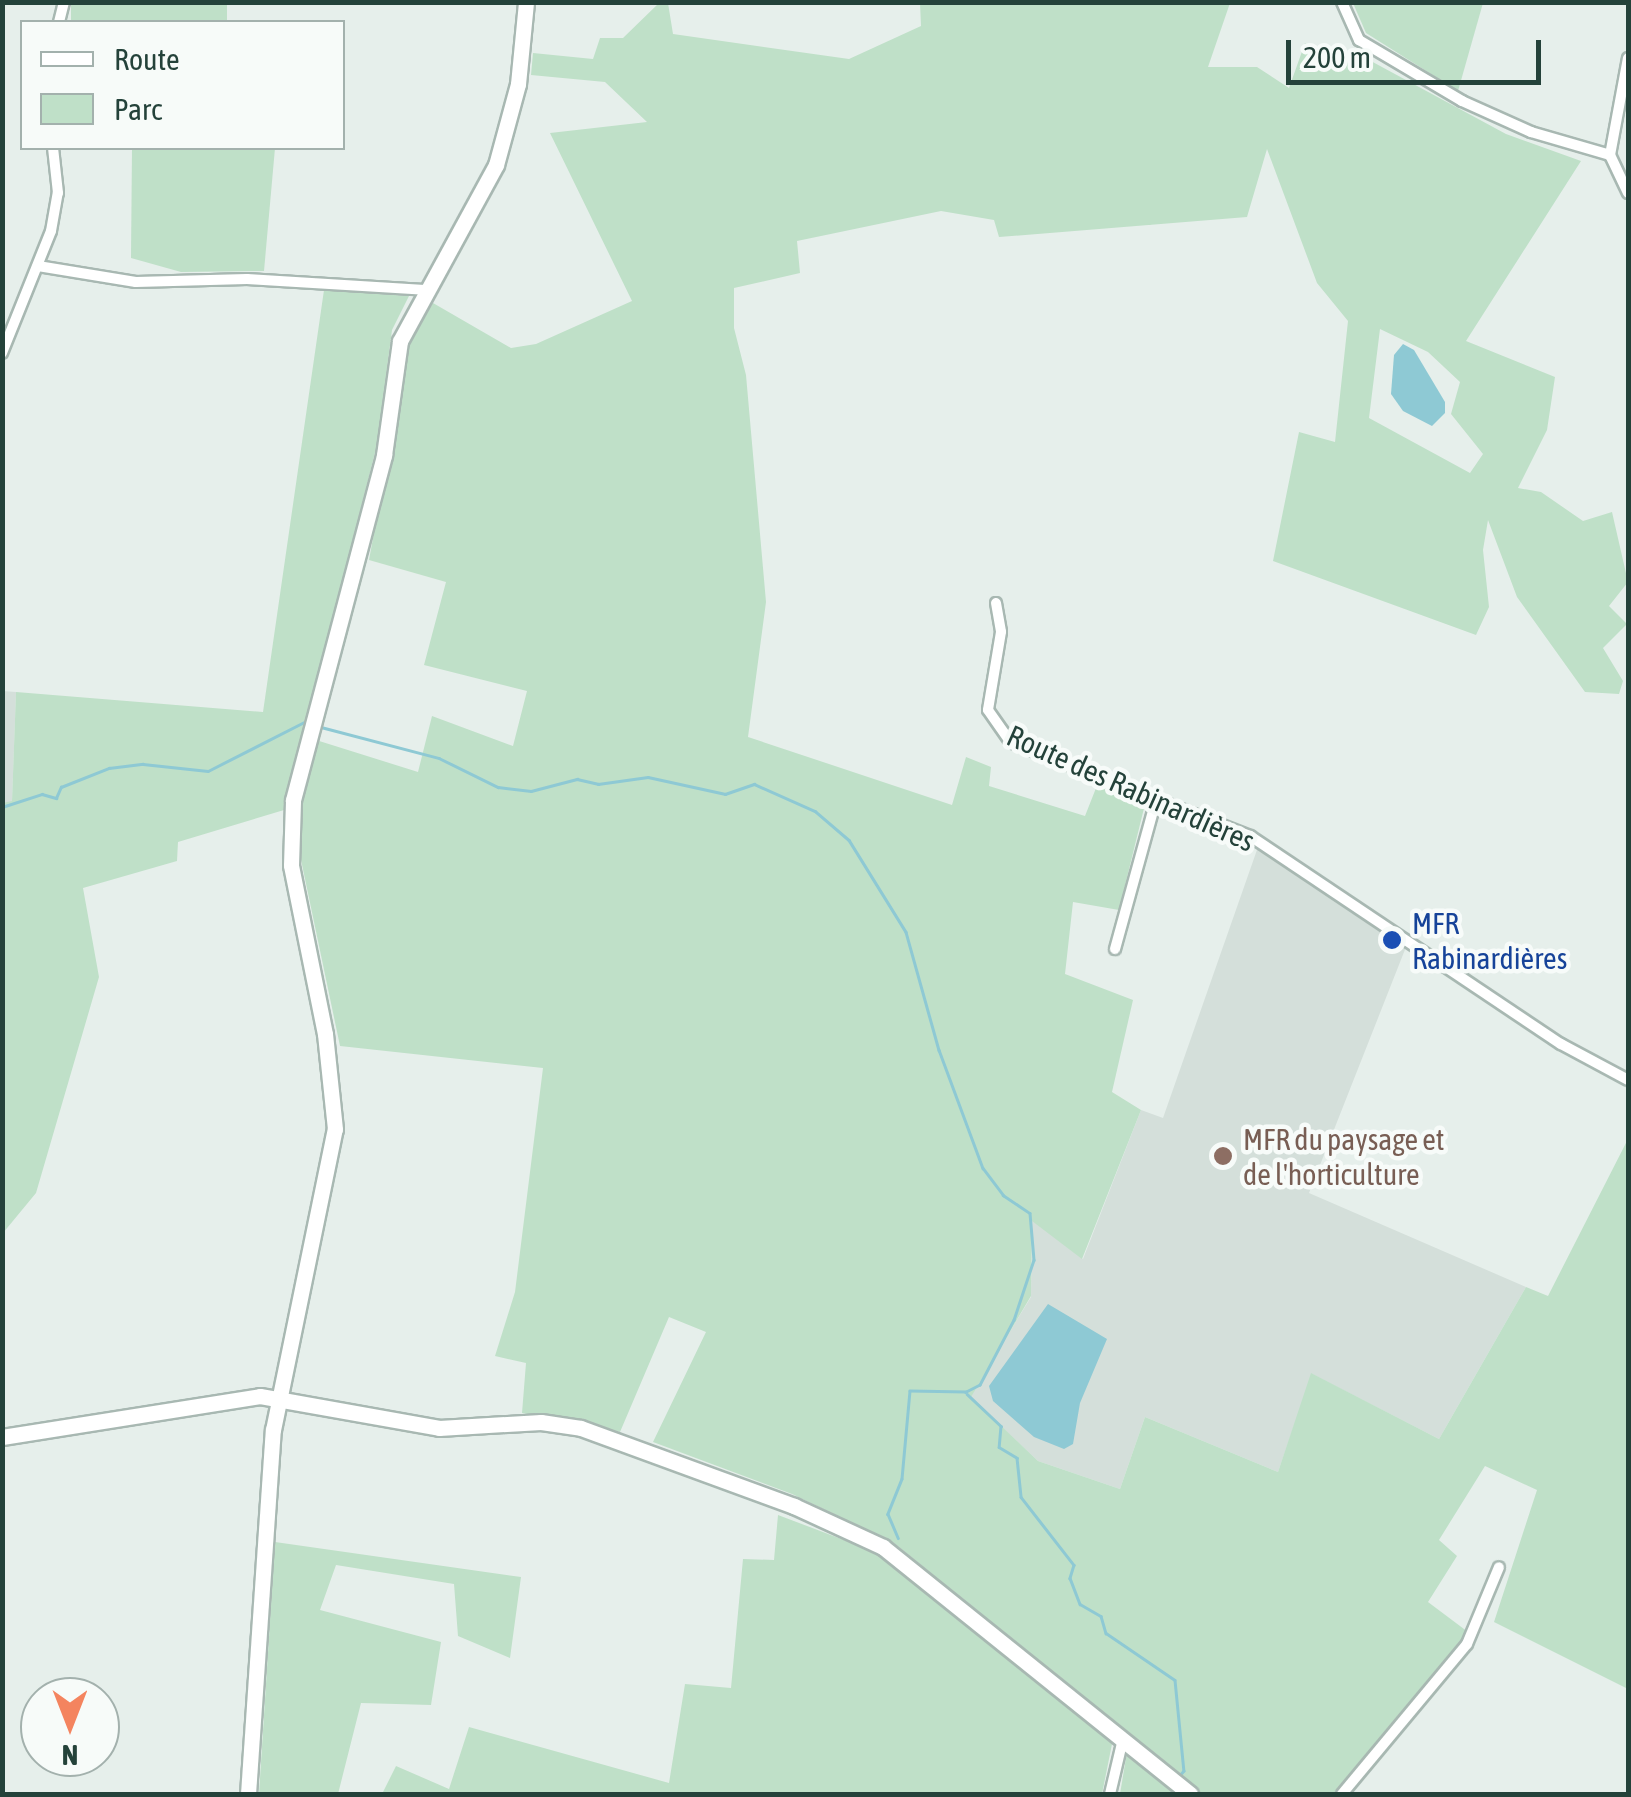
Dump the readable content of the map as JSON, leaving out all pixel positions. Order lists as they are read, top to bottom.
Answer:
{
  "streets": {
    "street": ["Route des Rabinardières"]
  },
  "places": ["MFR Rabinardières", "MFR du paysage et de l'horticulture"],
  "legend": ["Route", "Parc"],
  "scale_bar": "200 m",
  "north": "bottom"
}
